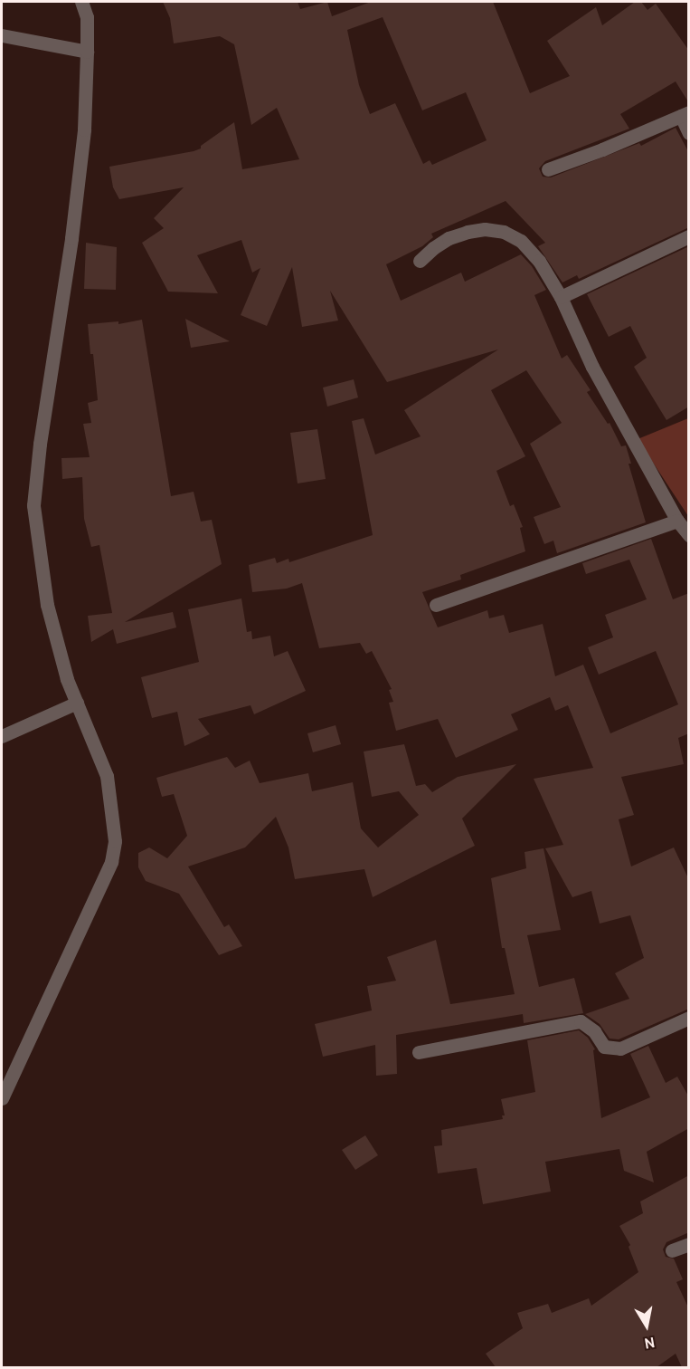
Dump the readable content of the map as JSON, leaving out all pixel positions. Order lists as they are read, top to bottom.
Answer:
{
  "north": "bottom"
}
